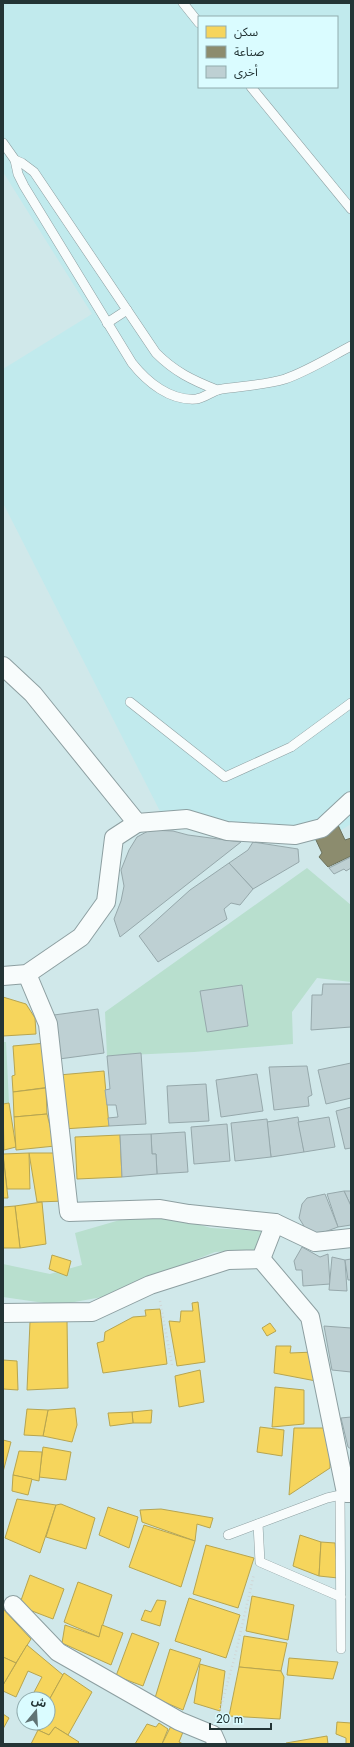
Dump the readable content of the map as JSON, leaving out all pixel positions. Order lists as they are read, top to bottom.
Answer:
{
  "legend": ["سكن", "صناعة", "أخرى"],
  "scale_bar": "20 m",
  "north": "top"
}
